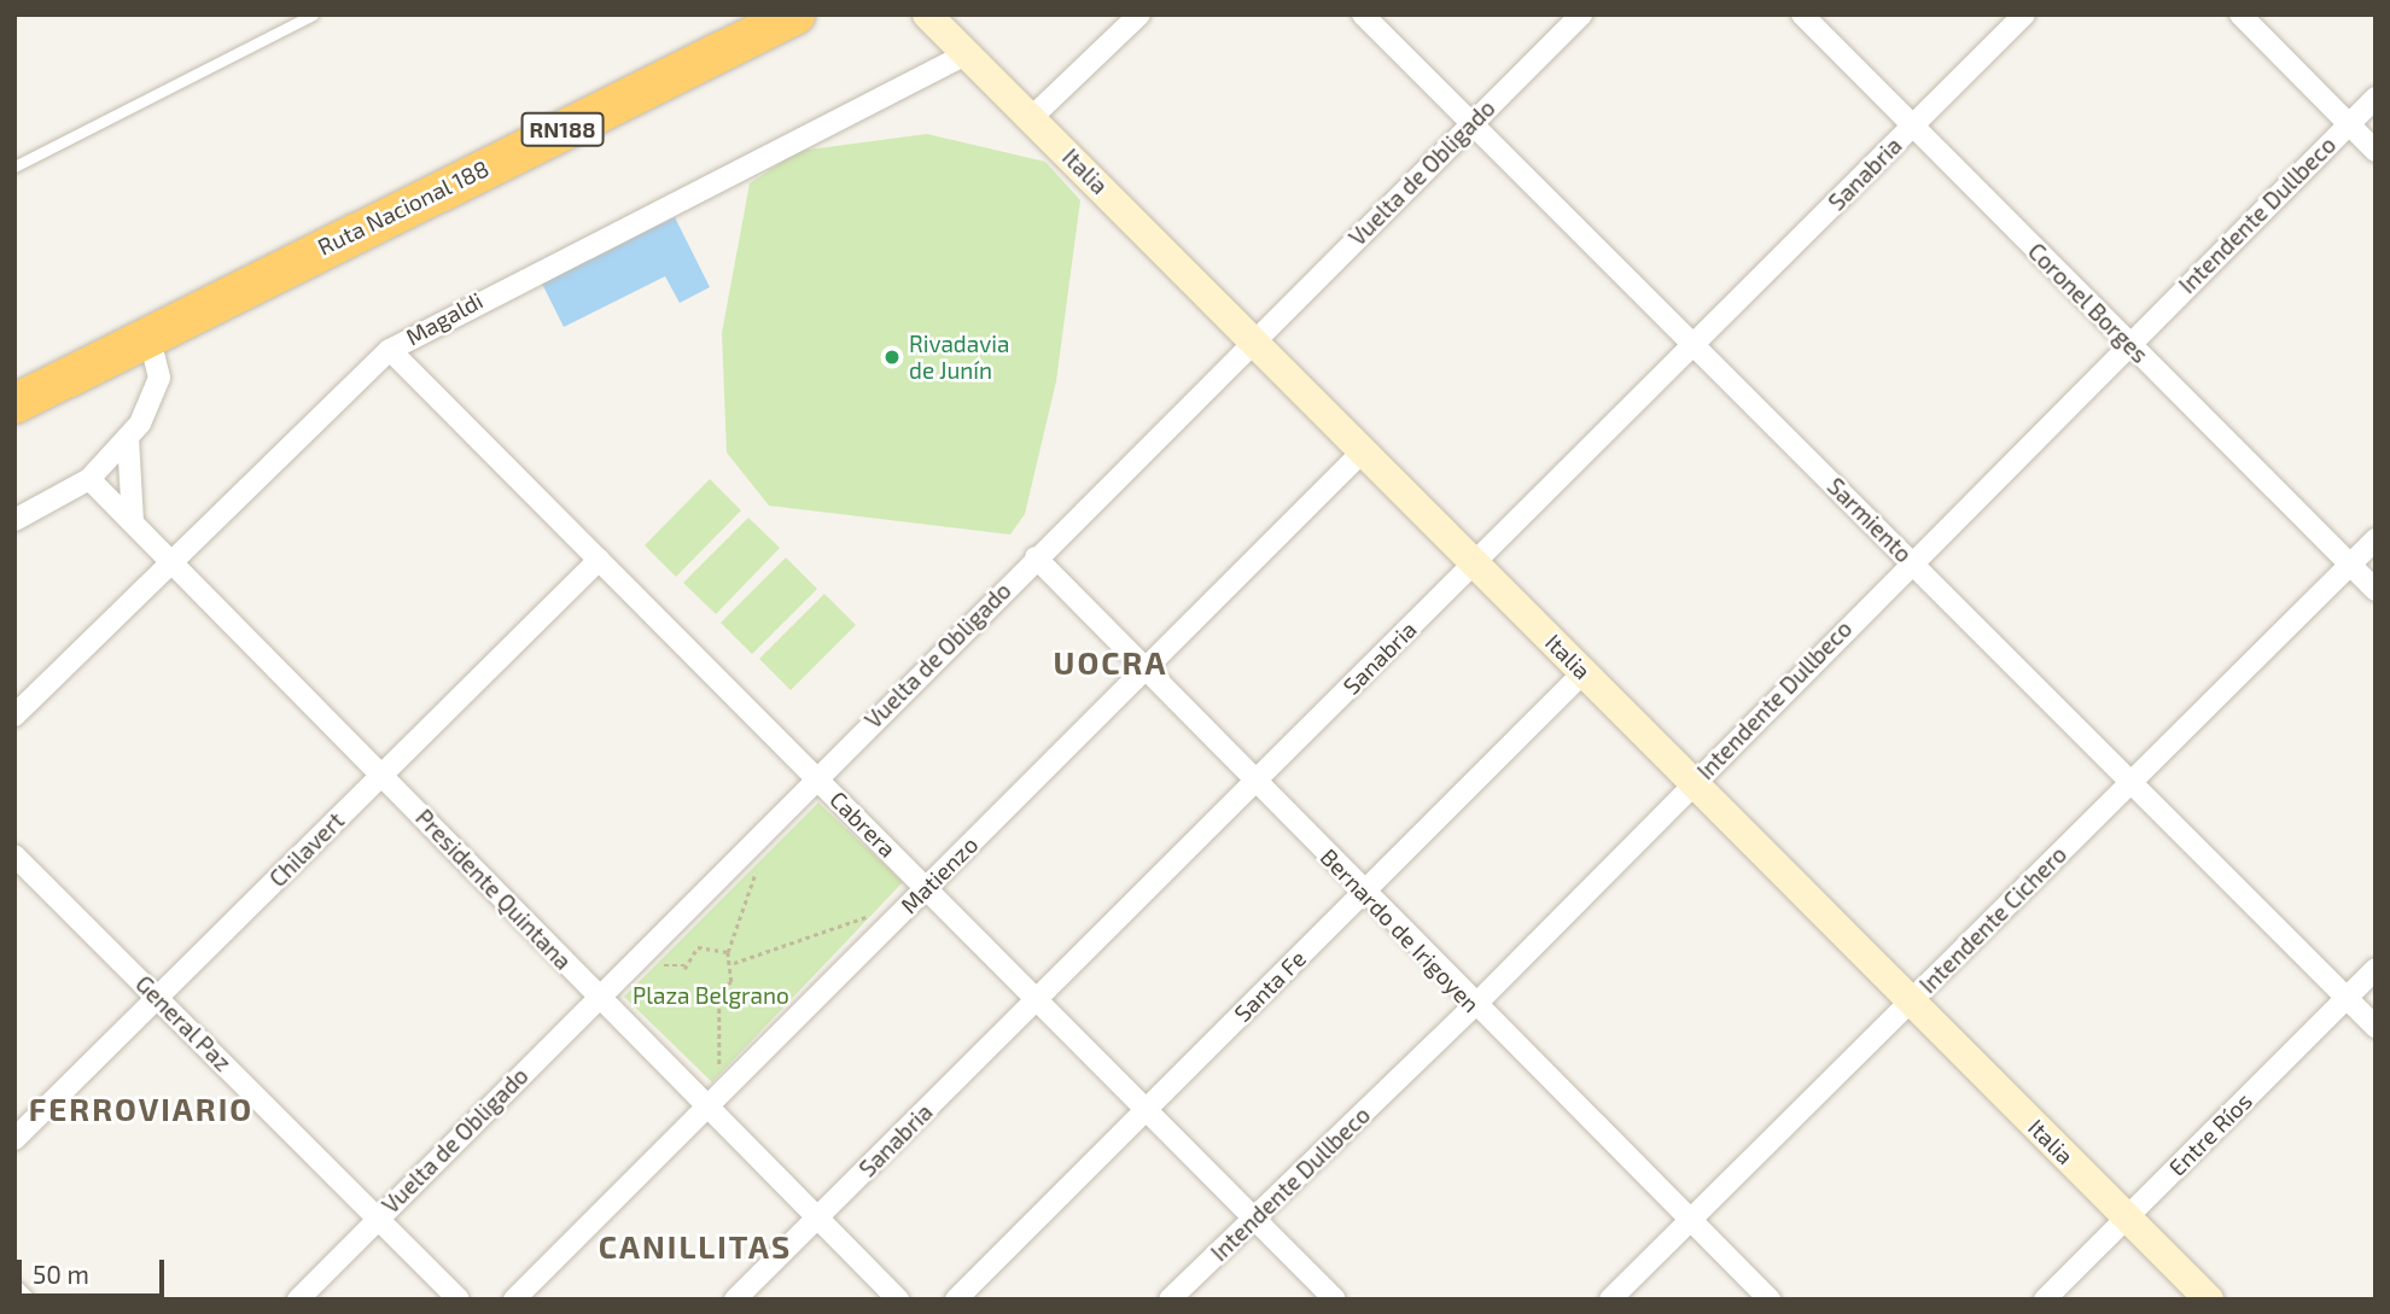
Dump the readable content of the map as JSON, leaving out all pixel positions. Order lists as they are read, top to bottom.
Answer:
{
  "streets": {
    "highway": ["RN188", "Ruta Nacional 188"],
    "street": [
      "Italia",
      "Vuelta de Obligado",
      "Sanabria",
      "Intendente Dullbeco",
      "Coronel Borges",
      "Magaldi",
      "Sarmiento",
      "Cabrera",
      "Chilavert",
      "Matienzo",
      "Presidente Quintana",
      "Intendente Cichero",
      "Bernardo de Irigoyen",
      "Santa Fe",
      "General Paz",
      "Entre Ríos"
    ]
  },
  "crossings": [
    ["Italia", "Vuelta de Obligado"],
    ["Italia", "Sanabria"],
    ["Italia", "Intendente Dullbeco"],
    ["Italia", "Magaldi"],
    ["Italia", "Matienzo"],
    ["Italia", "Intendente Cichero"],
    ["Italia", "Santa Fe"],
    ["Italia", "Entre Ríos"],
    ["Vuelta de Obligado", "Sarmiento"],
    ["Vuelta de Obligado", "Cabrera"],
    ["Vuelta de Obligado", "Presidente Quintana"],
    ["Vuelta de Obligado", "Bernardo de Irigoyen"],
    ["Vuelta de Obligado", "General Paz"],
    ["Sanabria", "Coronel Borges"],
    ["Sanabria", "Sarmiento"],
    ["Sanabria", "Cabrera"],
    ["Sanabria", "Presidente Quintana"],
    ["Sanabria", "Bernardo de Irigoyen"],
    ["Intendente Dullbeco", "Coronel Borges"],
    ["Intendente Dullbeco", "Sarmiento"],
    ["Intendente Dullbeco", "Cabrera"],
    ["Intendente Dullbeco", "Bernardo de Irigoyen"],
    ["Coronel Borges", "Intendente Cichero"],
    ["Magaldi", "Cabrera"],
    ["Magaldi", "Presidente Quintana"],
    ["Sarmiento", "Intendente Cichero"],
    ["Sarmiento", "Entre Ríos"],
    ["Cabrera", "Chilavert"],
    ["Cabrera", "Matienzo"],
    ["Cabrera", "Santa Fe"],
    ["Chilavert", "Presidente Quintana"],
    ["Chilavert", "General Paz"],
    ["Matienzo", "Presidente Quintana"],
    ["Matienzo", "Bernardo de Irigoyen"],
    ["Intendente Cichero", "Bernardo de Irigoyen"],
    ["Bernardo de Irigoyen", "Santa Fe"]
  ],
  "districts": ["UOCRA", "FERROVIARIO", "CANILLITAS"],
  "parks": ["Plaza Belgrano"],
  "places": ["Rivadavia de Junín"],
  "scale_bar": "50 m"
}
